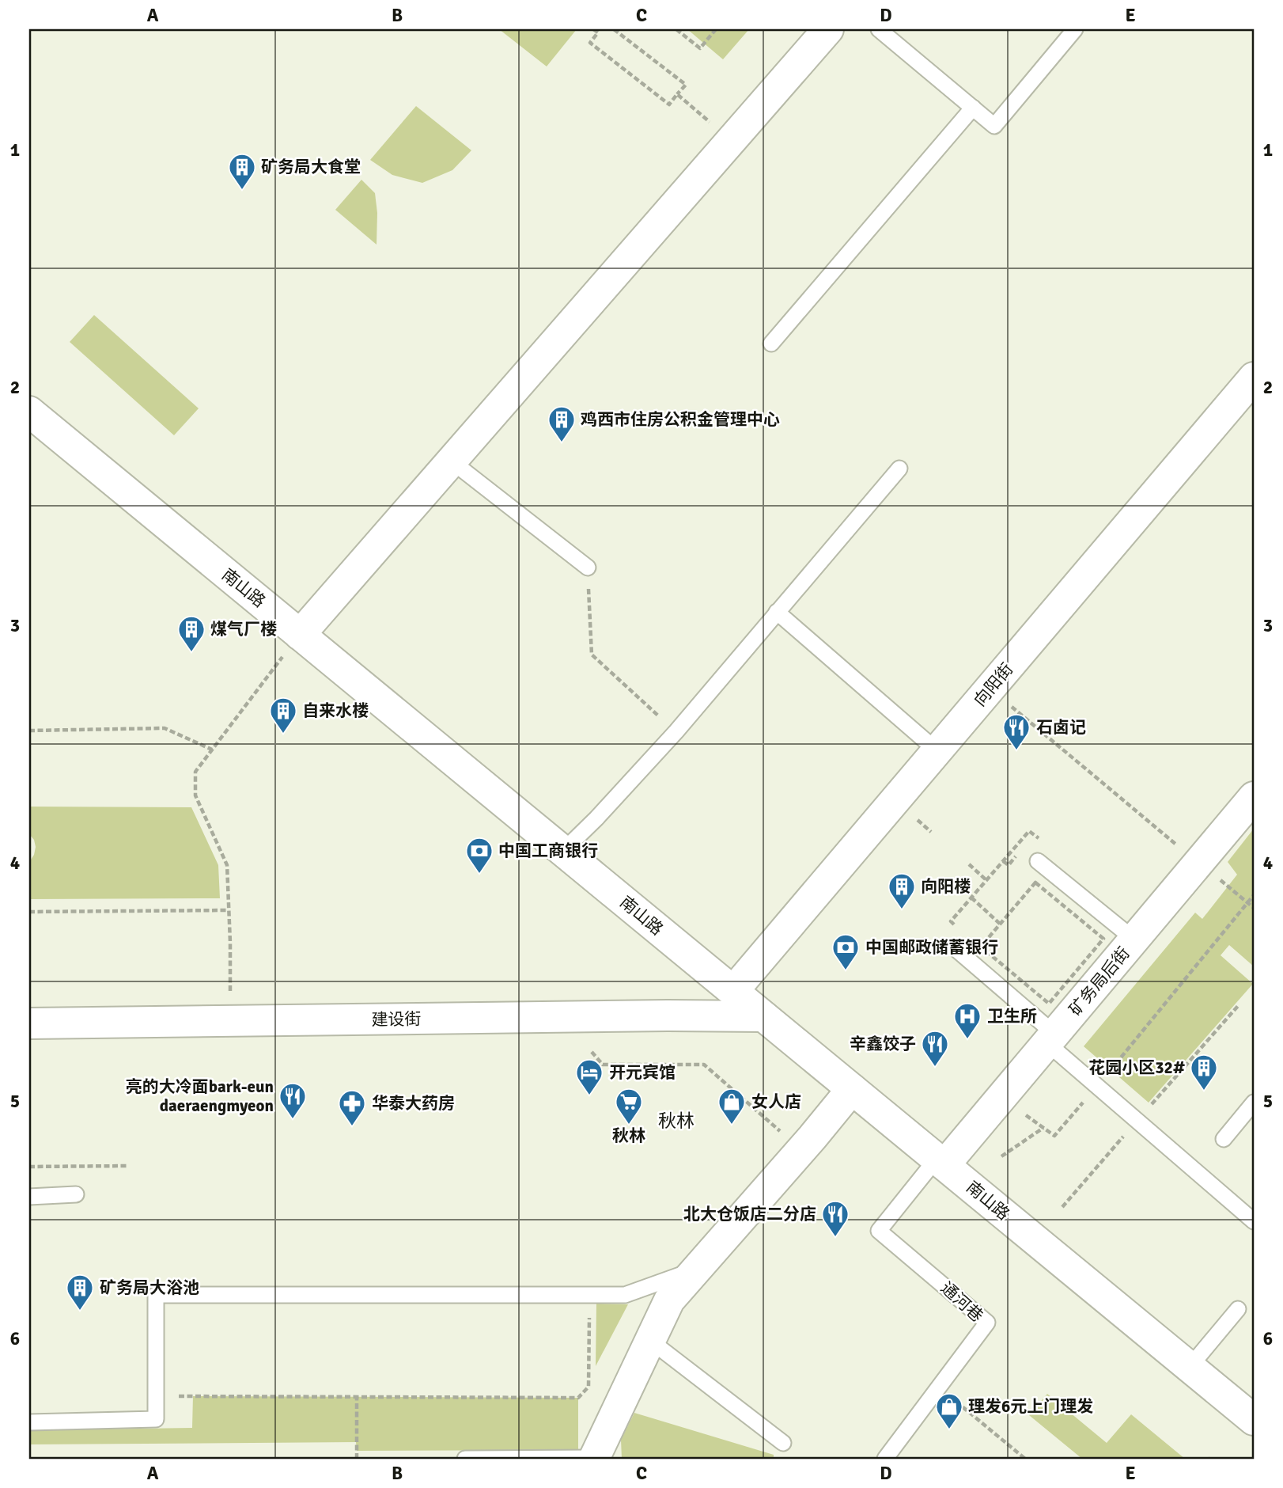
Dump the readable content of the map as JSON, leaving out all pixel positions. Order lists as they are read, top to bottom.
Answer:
{
  "streets": {
    "street": [
      "南山路",
      "向阳街",
      "矿务局后街",
      "建设街"
    ],
    "lane": ["通河巷"]
  },
  "crossings": [
    ["南山路", "向阳街"],
    ["南山路", "矿务局后街"],
    ["南山路", "建设街"],
    ["南山路", "通河巷"],
    ["矿务局后街", "通河巷"]
  ],
  "districts": ["秋林"],
  "places": {
    "building": [
      "矿务局大食堂",
      "鸡西市住房公积金管理中心",
      "煤气厂楼",
      "自来水楼",
      "向阳楼",
      "花园小区32#",
      "矿务局大浴池"
    ],
    "restaurant": [
      "石卤记",
      "辛鑫饺子",
      "亮的大冷面bark-eun daeraengmyeon",
      "北大仓饭店二分店"
    ],
    "bank": ["中国工商银行", "中国邮政储蓄银行"],
    "hospital": ["卫生所"],
    "hotel": ["开元宾馆"],
    "supermarket": ["秋林"],
    "shop": ["女人店", "理发6元上门理发"],
    "pharmacy": ["华泰大药房"]
  },
  "grid": {
    "columns": [
      "A",
      "B",
      "C",
      "D",
      "E"
    ],
    "rows": [
      "1",
      "2",
      "3",
      "4",
      "5",
      "6"
    ]
  }
}
